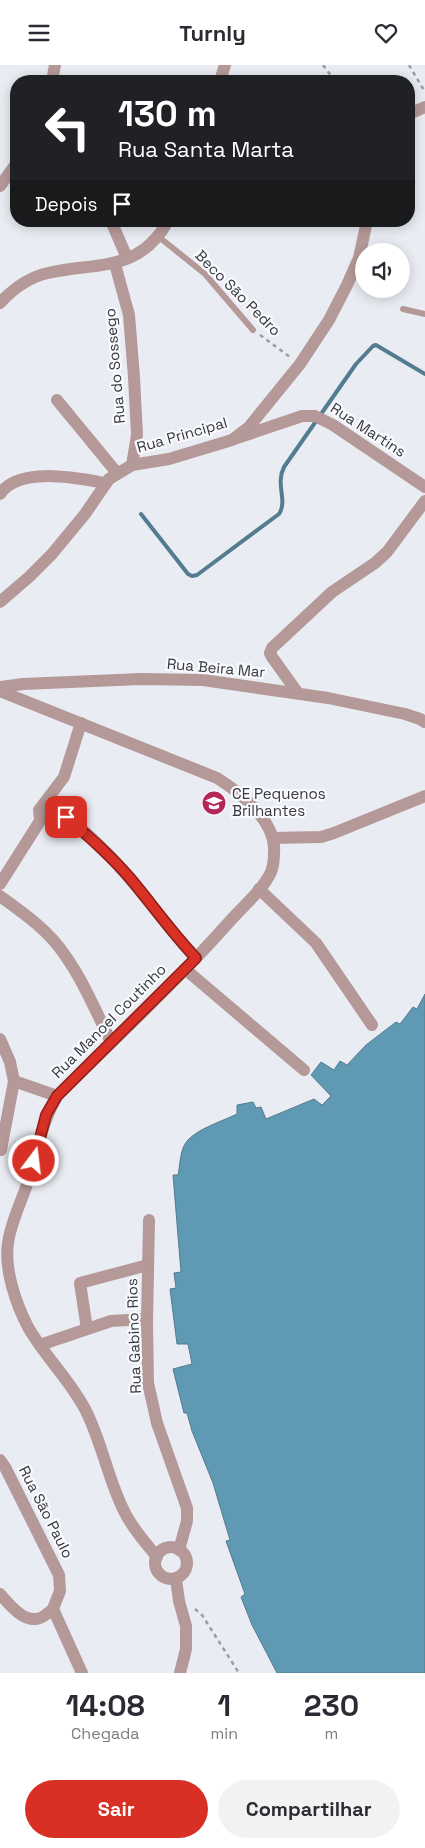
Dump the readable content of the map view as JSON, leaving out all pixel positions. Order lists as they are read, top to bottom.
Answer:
{
  "streets": {
    "street": [
      "Rua do Sossego",
      "Rua Martins",
      "Rua Principal",
      "Rua Beira Mar",
      "Rua Manoel Coutinho",
      "Rua Gabino Rios",
      "Rua São Paulo"
    ],
    "lane": ["Beco São Pedro"]
  },
  "crossings": [
    ["Beco São Pedro", "Rua Principal"],
    ["Rua do Sossego", "Rua Principal"],
    ["Rua Martins", "Rua Principal"],
    ["Rua Beira Mar", "Rua Manoel Coutinho"],
    ["Rua Manoel Coutinho", "Rua Gabino Rios"]
  ],
  "places": {
    "school or university": ["CE Pequenos Brilhantes"]
  },
  "page": {
    "header": "Turnly",
    "turn": ["130 m", "Rua Santa Marta"],
    "then": "Depois",
    "eta": [
      "14:08",
      "Chegada",
      "1",
      "min",
      "230",
      "m"
    ],
    "buttons": ["Sair", "Compartilhar"]
  }
}
